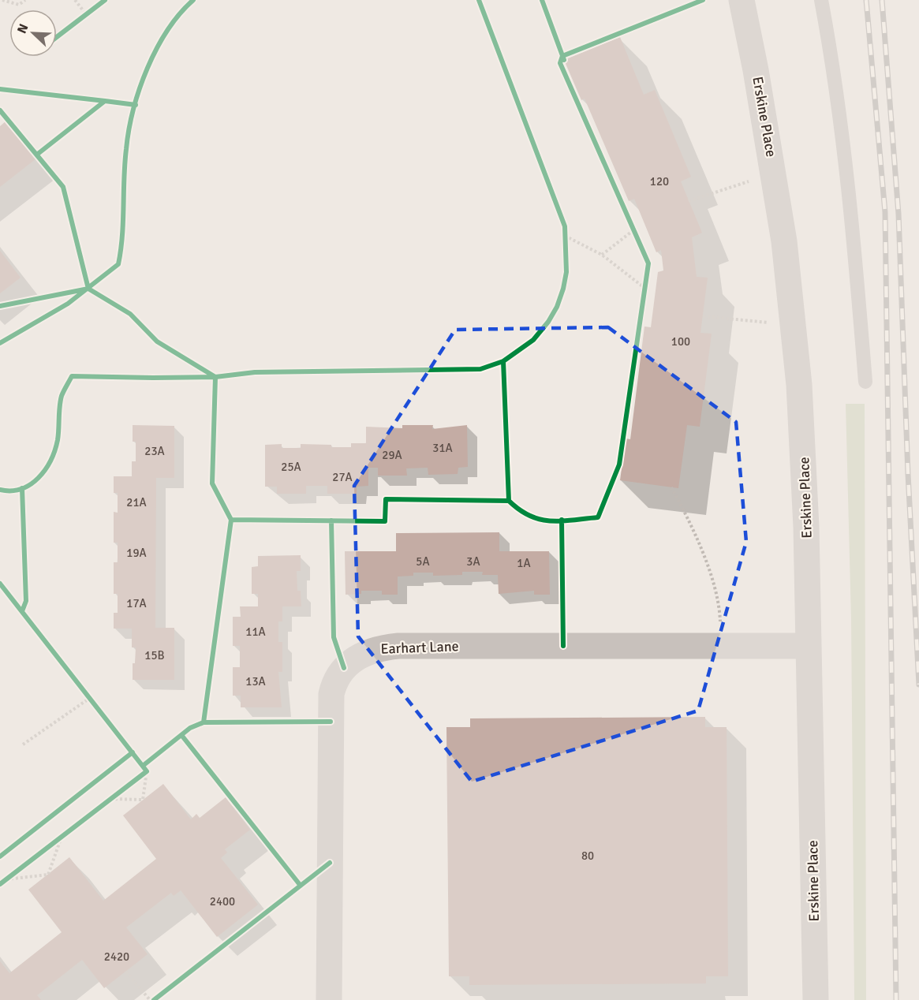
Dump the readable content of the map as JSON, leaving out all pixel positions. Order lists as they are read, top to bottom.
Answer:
{
  "streets": {
    "street": ["Erskine Place", "Earhart Lane"]
  },
  "crossings": [
    ["Erskine Place", "Earhart Lane"]
  ],
  "house_numbers": [
    "120",
    "100",
    "31A",
    "23A",
    "29A",
    "25A",
    "27A",
    "21A",
    "19A",
    "5A",
    "3A",
    "1A",
    "17A",
    "11A",
    "15B",
    "13A",
    "80",
    "2400",
    "2420"
  ],
  "north": "top left"
}
